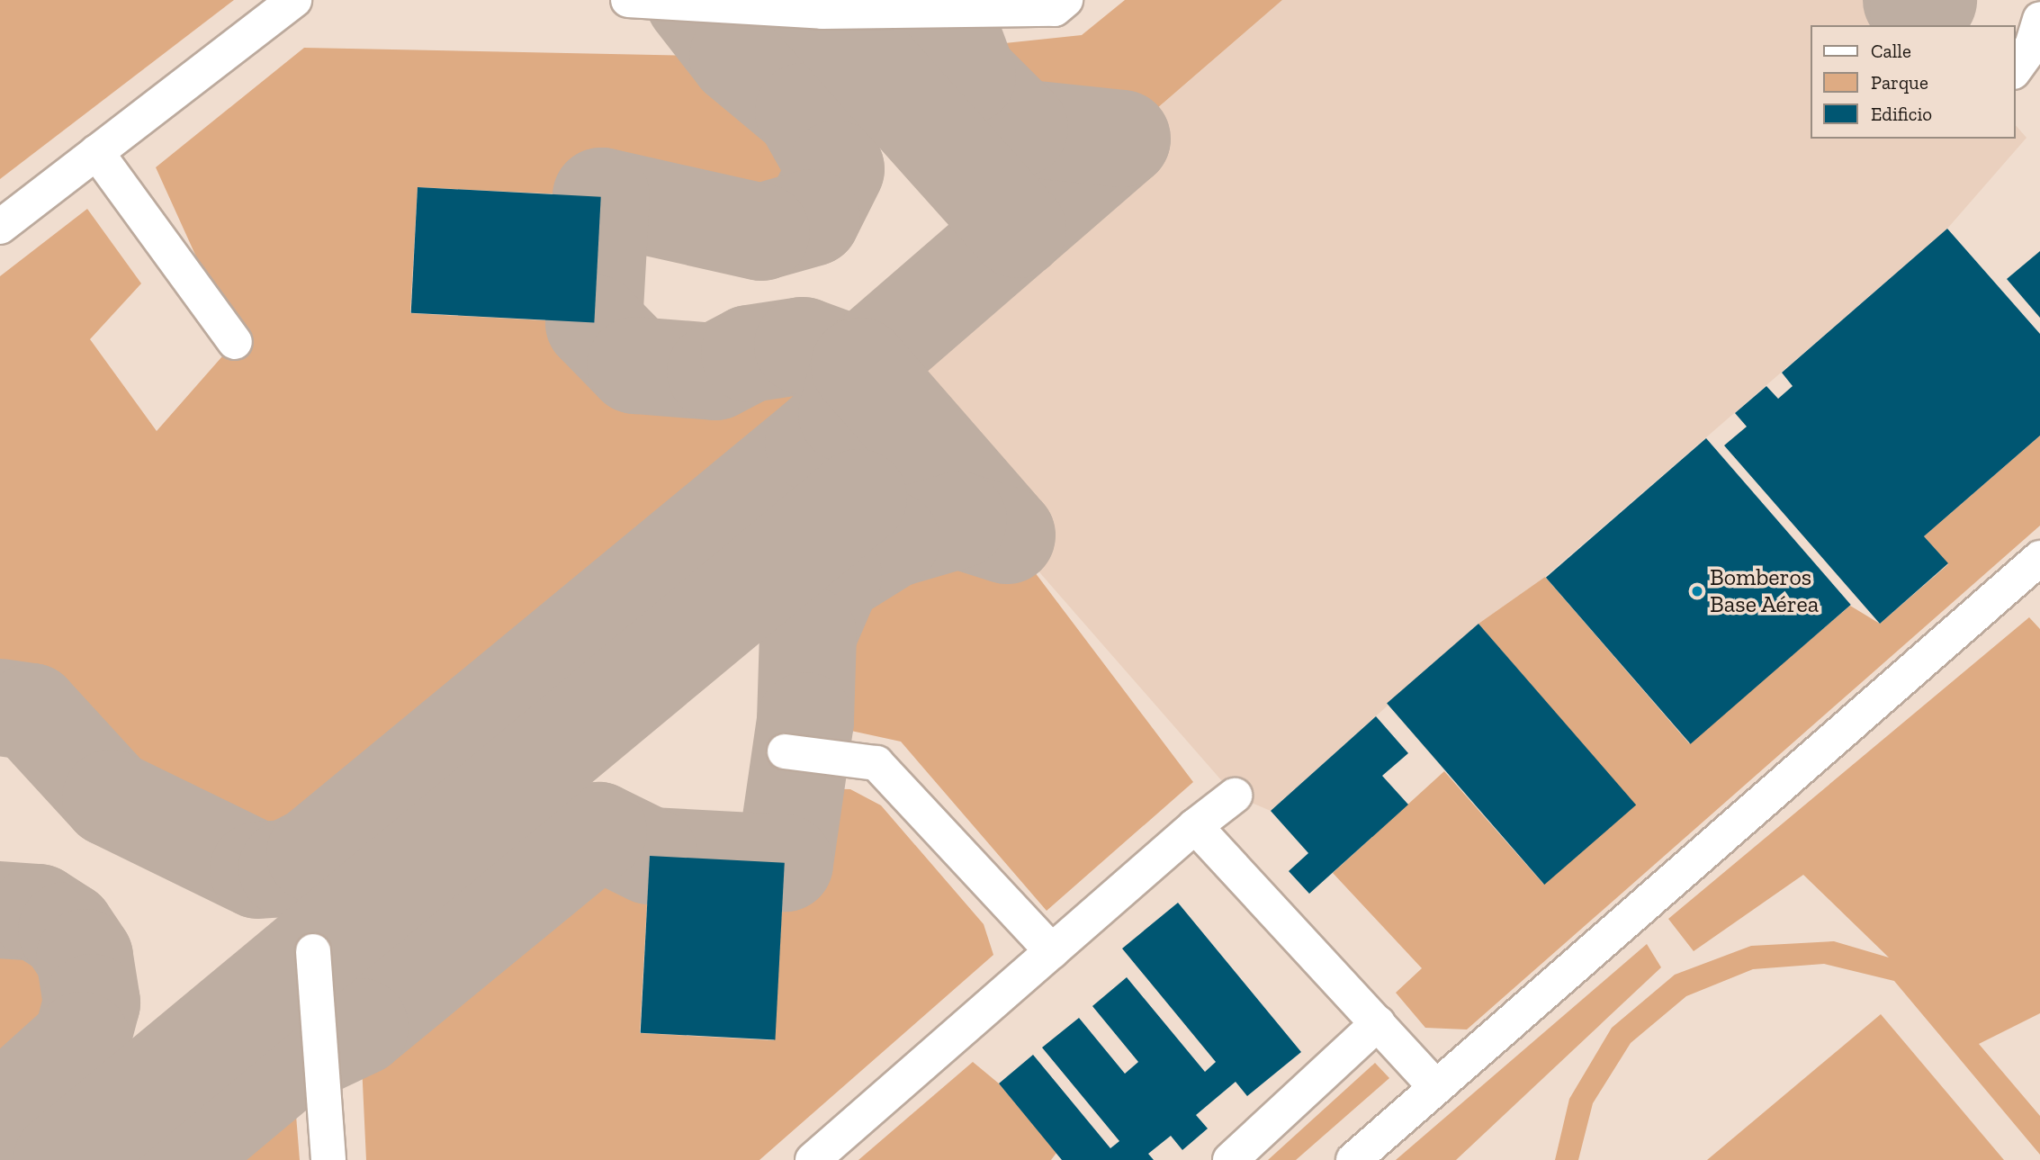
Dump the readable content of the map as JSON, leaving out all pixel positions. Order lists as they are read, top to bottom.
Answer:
{
  "places": ["Bomberos Base Aérea"],
  "legend": ["Calle", "Parque", "Edificio"]
}
